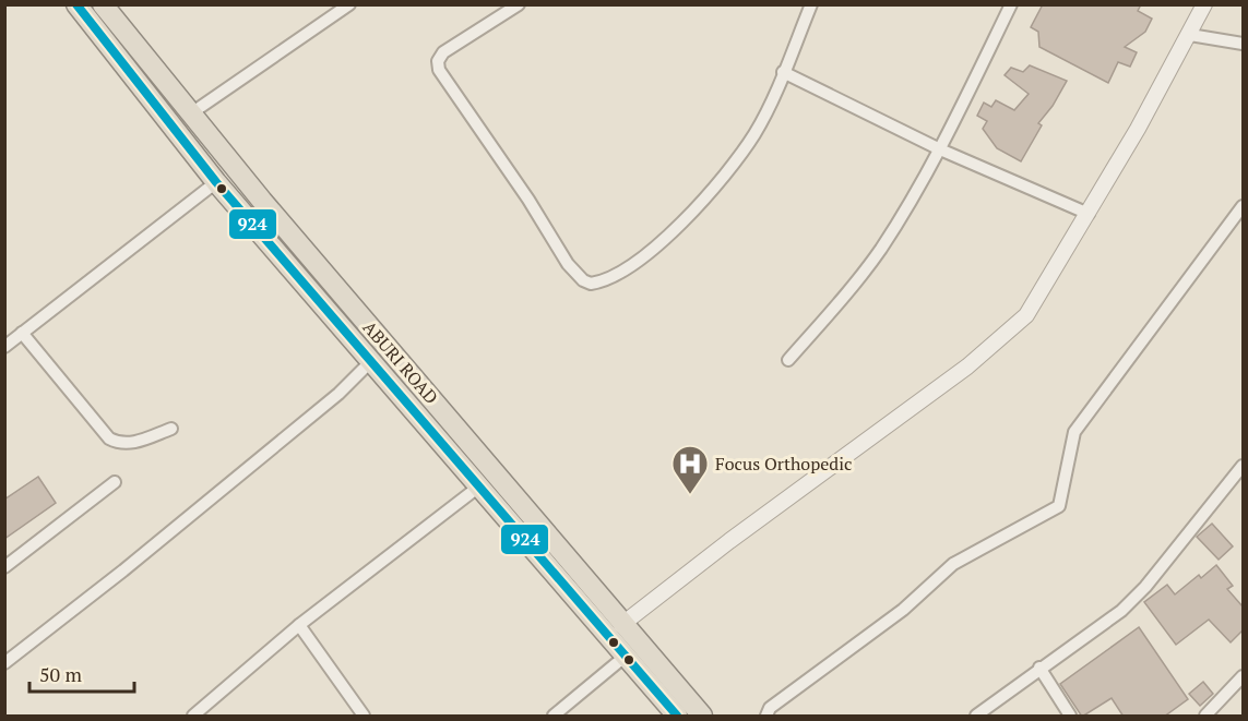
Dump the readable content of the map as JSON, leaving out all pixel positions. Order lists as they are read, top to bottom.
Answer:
{
  "streets": {
    "highway": ["ABURI ROAD"]
  },
  "places": {
    "hospital": ["Focus Orthopedic"]
  },
  "lines": ["transit line 924"],
  "scale_bar": "50 m"
}
